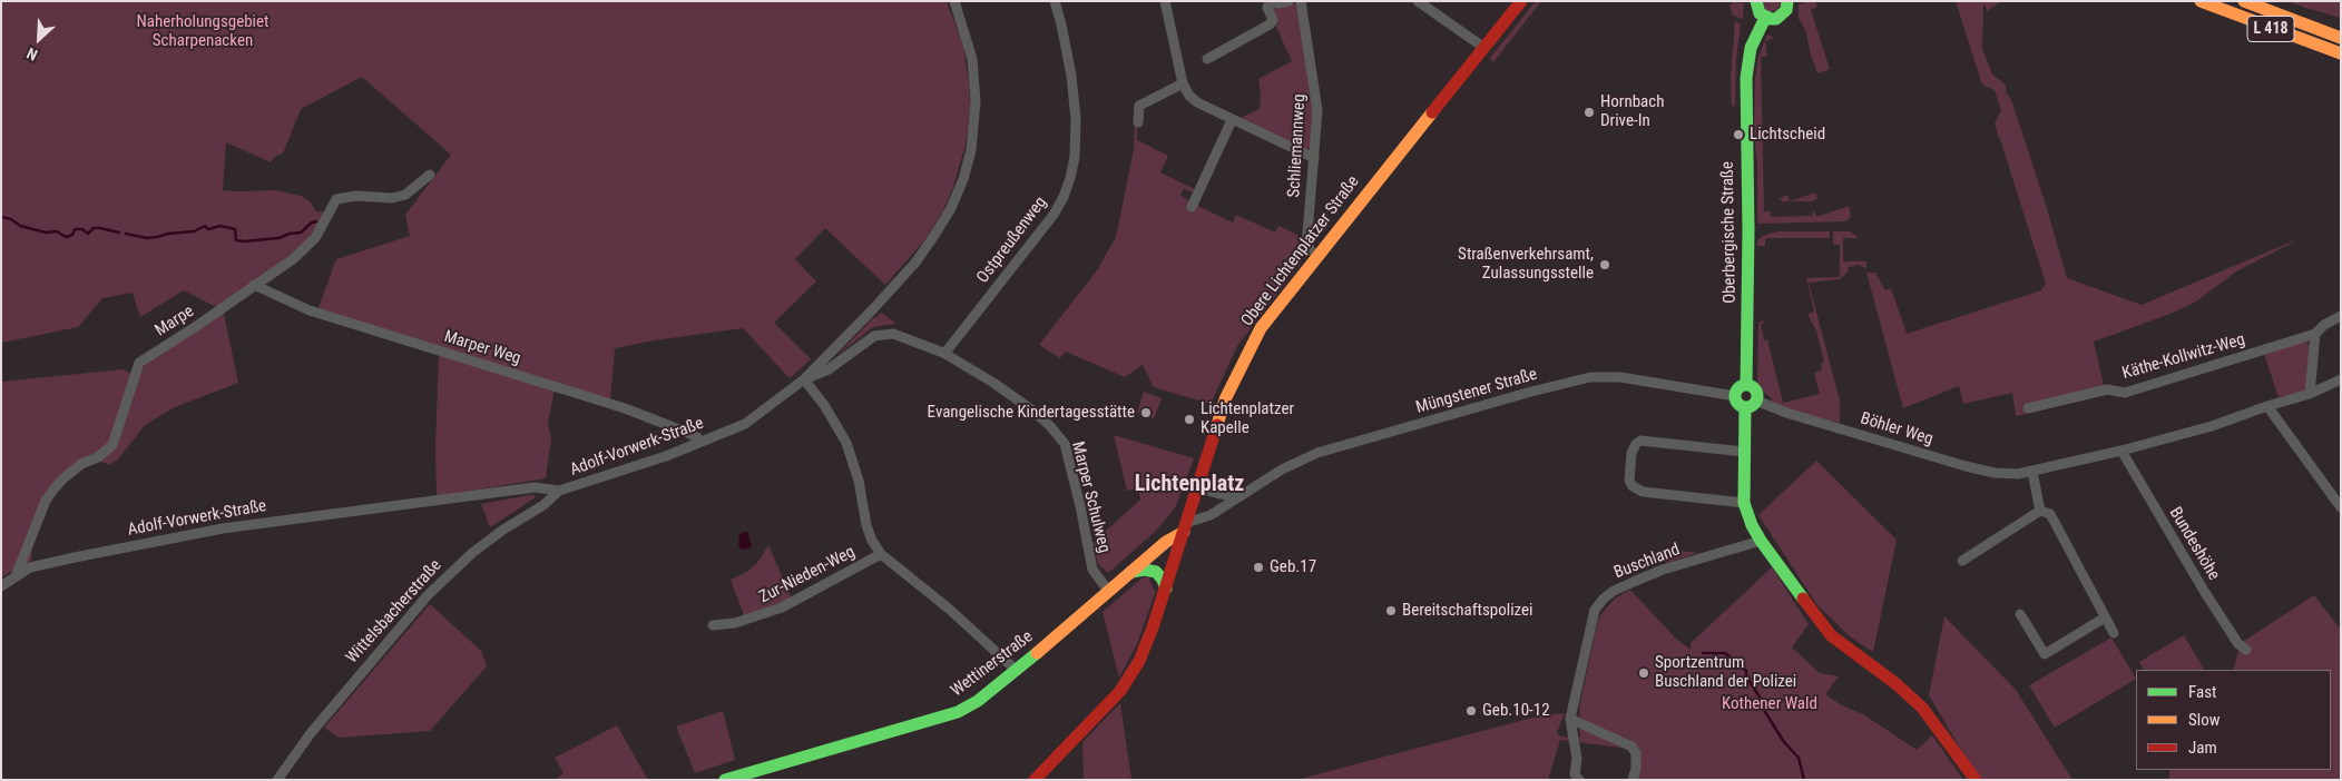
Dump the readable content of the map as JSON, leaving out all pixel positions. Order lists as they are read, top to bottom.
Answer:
{
  "streets": {
    "main road": [
      "L 418",
      "Oberbergische Straße",
      "Obere Lichtenplatzer Straße",
      "Wettinerstraße"
    ],
    "street": [
      "Schliemannweg",
      "Ostpreußenweg",
      "Marpe",
      "Marper Weg",
      "Käthe-Kollwitz-Weg",
      "Müngstener Straße",
      "Böhler Weg",
      "Adolf-Vorwerk-Straße",
      "Marper Schulweg",
      "Bundeshöhe",
      "Buschland",
      "Zur-Nieden-Weg",
      "Wittelsbacherstraße"
    ]
  },
  "crossings": [
    ["Schliemannweg", "Obere Lichtenplatzer Straße"],
    ["Oberbergische Straße", "Müngstener Straße"],
    ["Oberbergische Straße", "Böhler Weg"],
    ["Ostpreußenweg", "Marper Schulweg"],
    ["Obere Lichtenplatzer Straße", "Müngstener Straße"],
    ["Obere Lichtenplatzer Straße", "Wettinerstraße"],
    ["Marpe", "Marper Weg"],
    ["Marpe", "Adolf-Vorwerk-Straße"],
    ["Marper Weg", "Adolf-Vorwerk-Straße"],
    ["Müngstener Straße", "Böhler Weg"],
    ["Müngstener Straße", "Wettinerstraße"],
    ["Böhler Weg", "Bundeshöhe"],
    ["Adolf-Vorwerk-Straße", "Marper Schulweg"],
    ["Adolf-Vorwerk-Straße", "Zur-Nieden-Weg"],
    ["Adolf-Vorwerk-Straße", "Wittelsbacherstraße"],
    ["Marper Schulweg", "Zur-Nieden-Weg"],
    ["Marper Schulweg", "Wettinerstraße"],
    ["Zur-Nieden-Weg", "Wettinerstraße"]
  ],
  "districts": ["Lichtenplatz"],
  "parks": ["Naherholungsgebiet Scharpenacken", "Kothener Wald"],
  "places": [
    "Hornbach Drive-In",
    "Lichtscheid",
    "Straßenverkehrsamt, Zulassungsstelle",
    "Evangelische Kindertagesstätte",
    "Lichtenplatzer Kapelle",
    "Geb.17",
    "Bereitschaftspolizei",
    "Sportzentrum Buschland der Polizei",
    "Geb.10-12"
  ],
  "legend": ["Fast", "Slow", "Jam"],
  "north": "bottom left"
}
